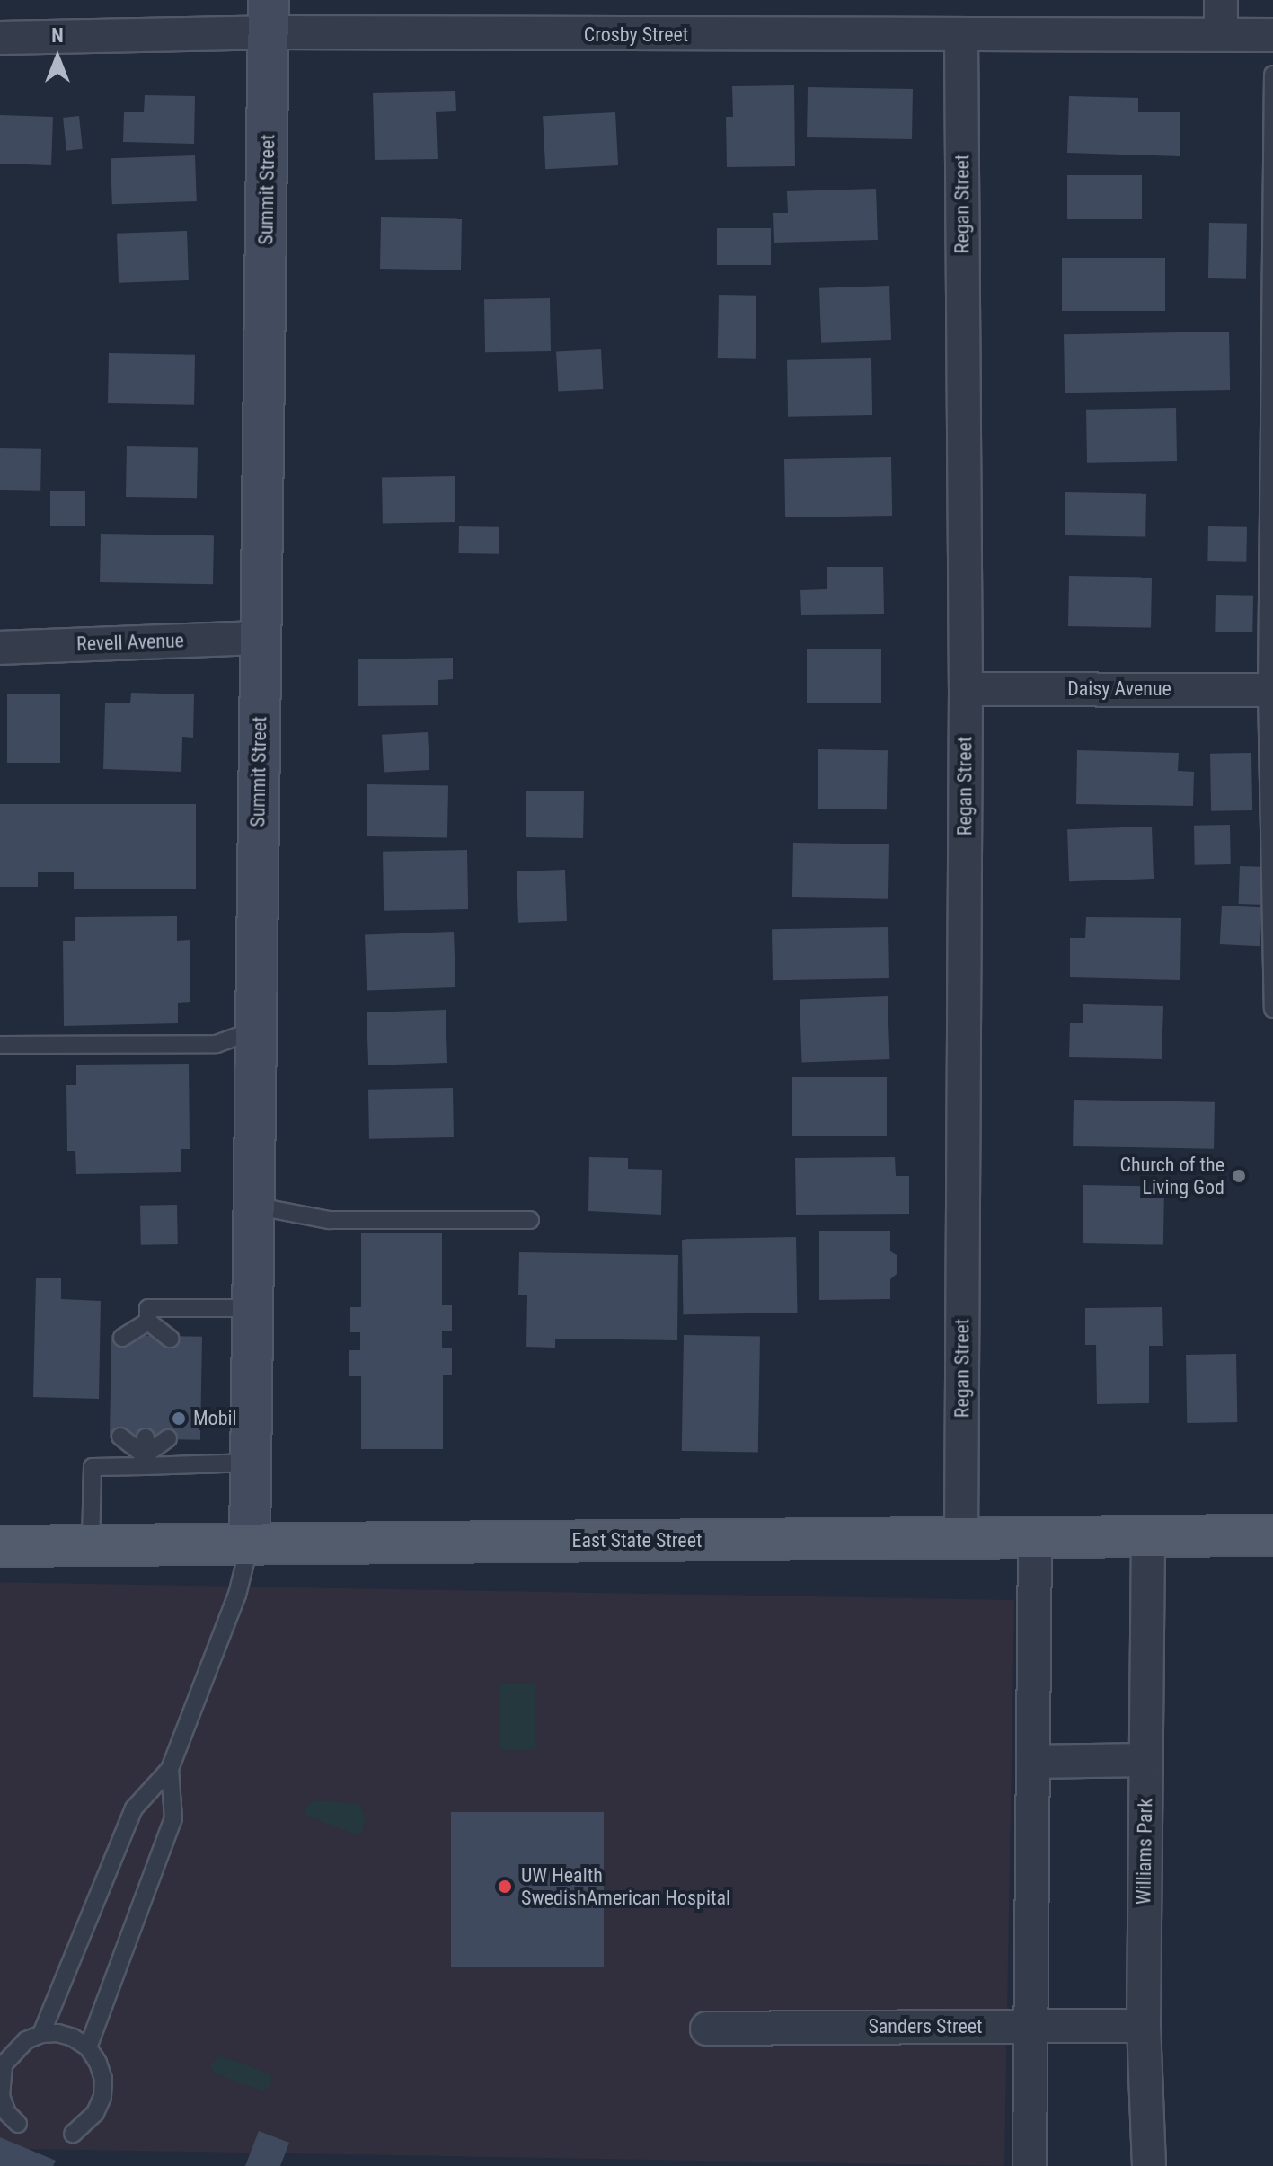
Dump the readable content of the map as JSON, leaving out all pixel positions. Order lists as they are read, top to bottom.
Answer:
{
  "streets": {
    "main road": ["East State Street"],
    "street": [
      "Crosby Street",
      "Summit Street",
      "Regan Street",
      "Revell Avenue",
      "Daisy Avenue",
      "Williams Park",
      "Sanders Street"
    ]
  },
  "crossings": [
    ["Crosby Street", "Summit Street"],
    ["Crosby Street", "Regan Street"],
    ["Summit Street", "Revell Avenue"],
    ["Summit Street", "East State Street"],
    ["Regan Street", "Daisy Avenue"],
    ["Regan Street", "East State Street"],
    ["East State Street", "Williams Park"],
    ["Williams Park", "Sanders Street"]
  ],
  "places": ["Church of the Living God", "Mobil", "UW Health SwedishAmerican Hospital"],
  "north": "top"
}
